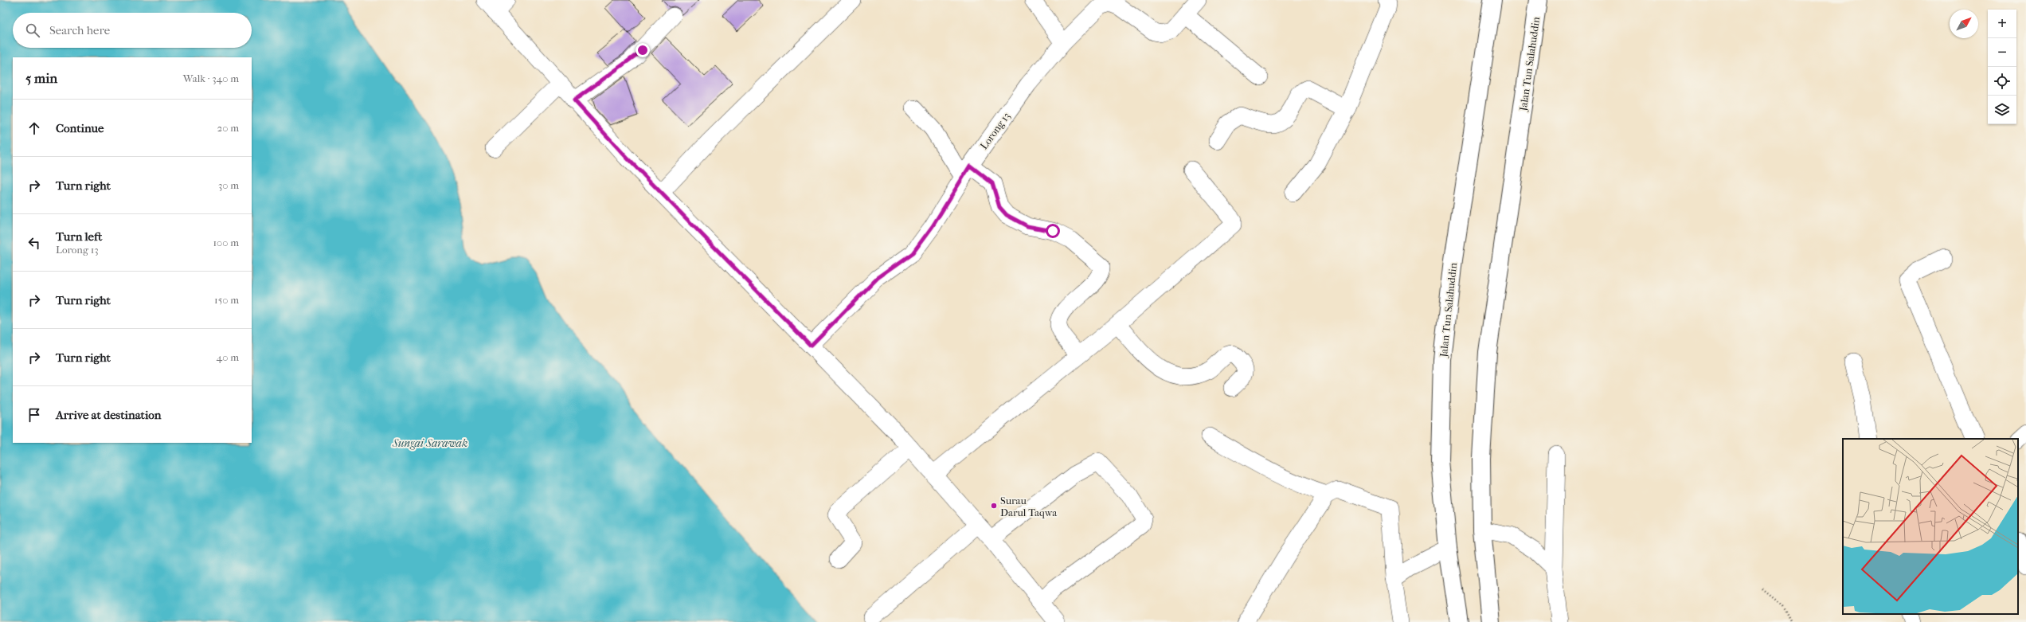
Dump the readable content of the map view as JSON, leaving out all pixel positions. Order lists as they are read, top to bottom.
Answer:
{
  "streets": {
    "highway": ["Jalan Tun Salahuddin"],
    "street": ["Lorong 13"]
  },
  "water": ["Sungai Sarawak"],
  "places": ["Surau Darul Taqwa"],
  "north": "top right",
  "page": {
    "map_buttons": ["+", "−"],
    "search": "Search here",
    "heading": ["5 min", "Walk · 340 m"],
    "list": [
      ["Continue", "20 m"],
      ["Turn right", "30 m"],
      ["Turn left", "Lorong 13", "100 m"],
      ["Turn right", "150 m"],
      ["Turn right", "40 m"],
      "Arrive at destination"
    ]
  }
}
